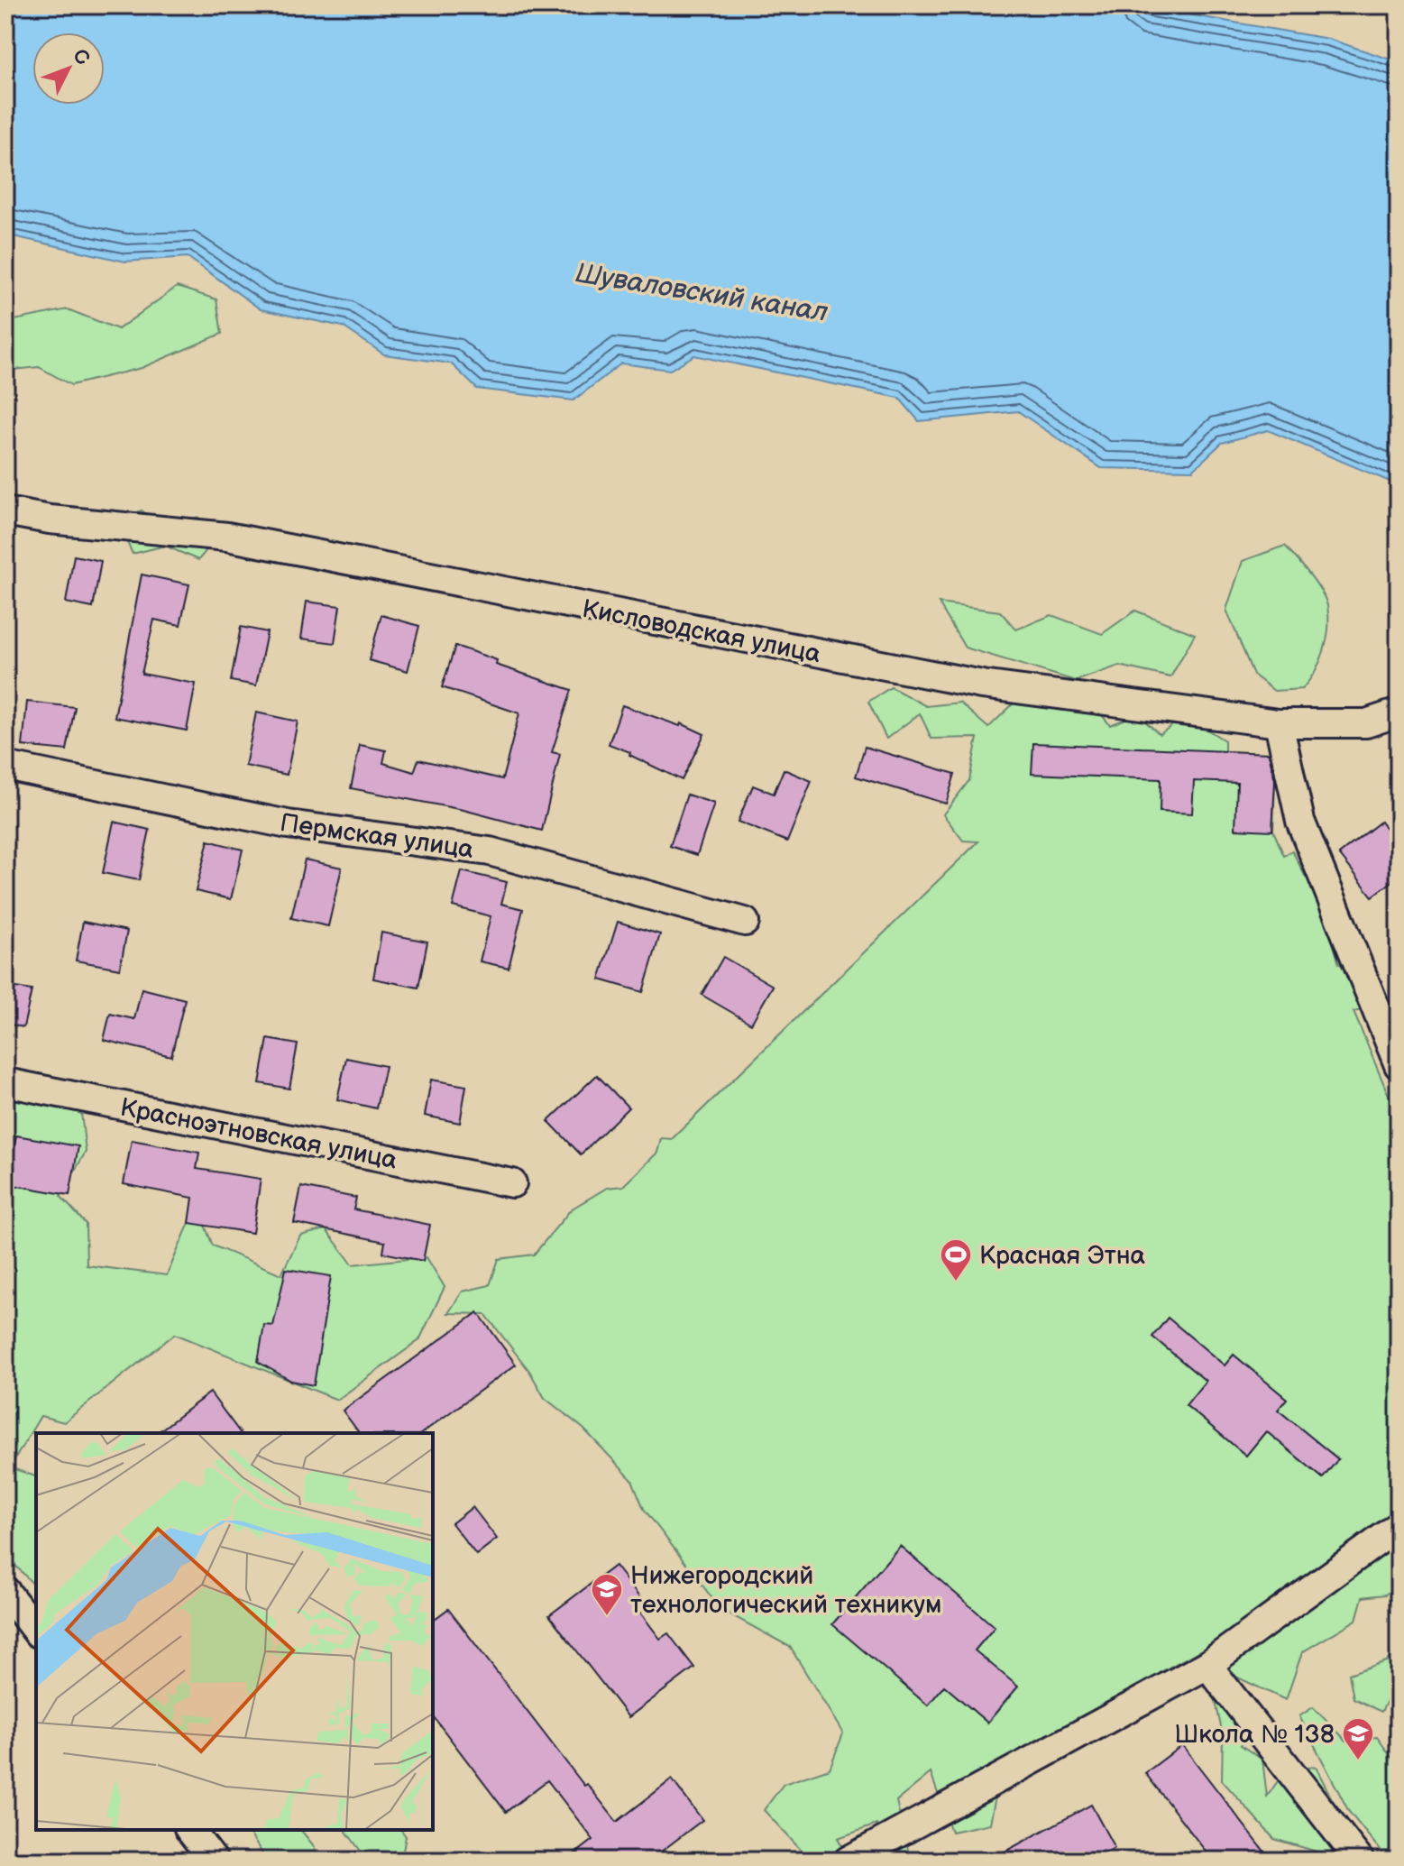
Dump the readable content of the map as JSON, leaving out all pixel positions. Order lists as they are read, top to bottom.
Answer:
{
  "streets": {
    "street": ["Кисловодская улица", "Пермская улица", "Красноэтновская улица"]
  },
  "water": ["Шуваловский канал"],
  "places": {
    "sports": ["Красная Этна"],
    "school or university": ["Нижегородский технологический техникум", "Школа № 138"]
  },
  "north": "top right"
}
